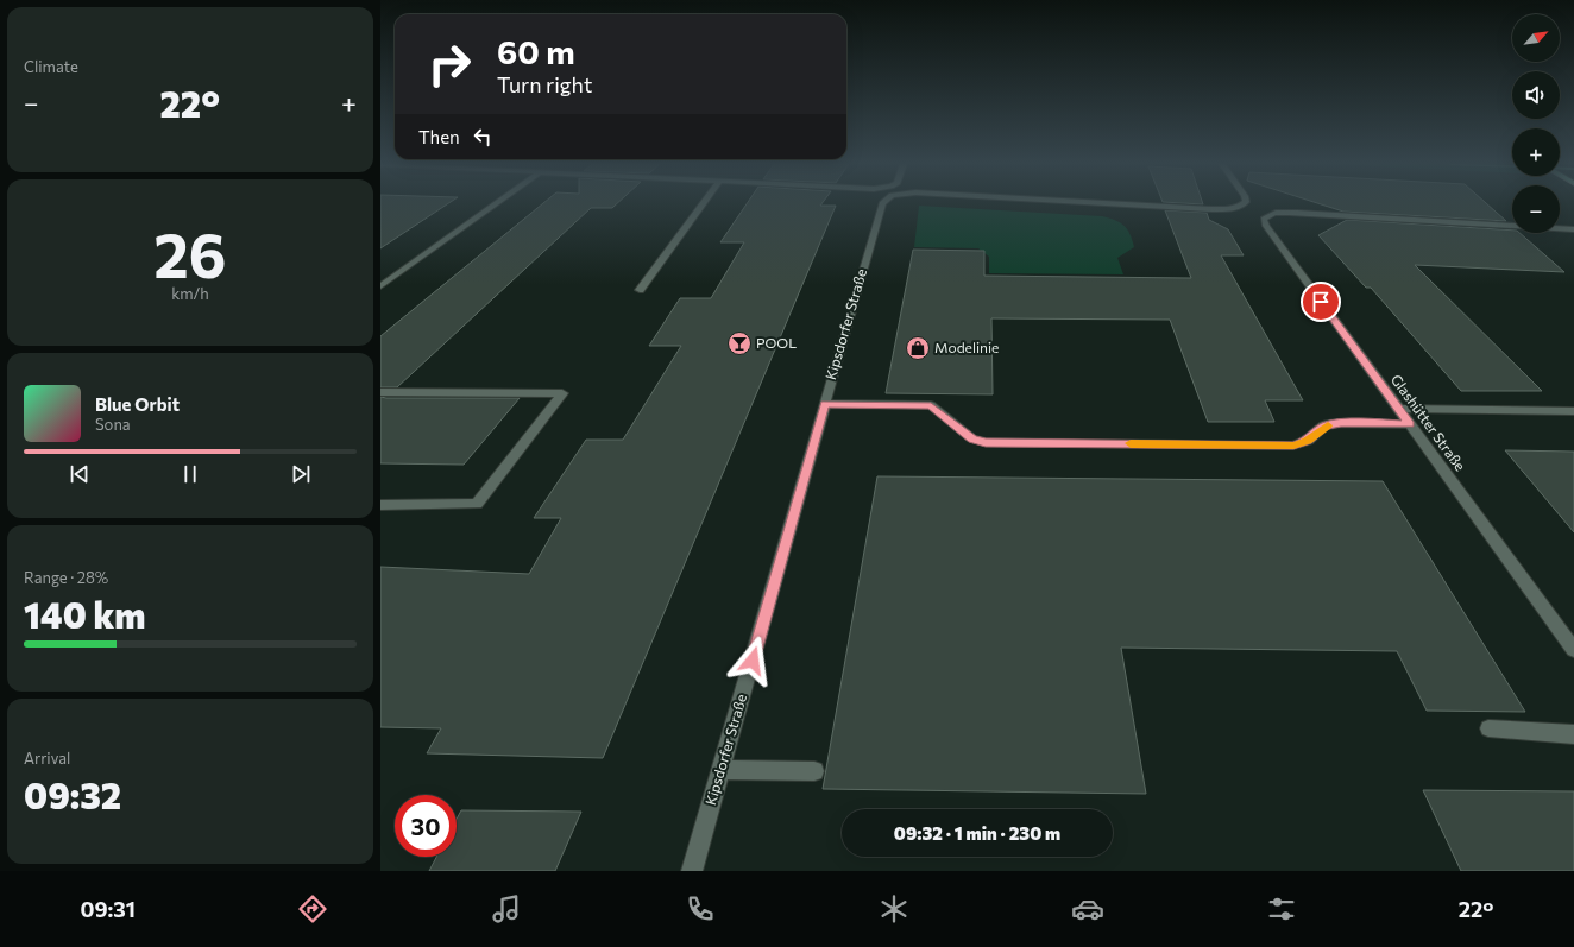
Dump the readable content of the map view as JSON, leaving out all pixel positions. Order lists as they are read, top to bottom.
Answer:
{
  "streets": {
    "street": ["Kipsdorfer Straße", "Glashütter Straße"]
  },
  "places": {
    "bar": ["POOL"],
    "shop": ["Modelinie"]
  },
  "north": "top right",
  "page": {
    "tile": [
      "Climate",
      ["26", "km/h"],
      ["Range · 28%", "140 km"],
      ["Arrival", "09:32"]
    ],
    "map_buttons": ["+", "−"],
    "turn": ["60 m", "Turn right"],
    "heat": ["−", "22°", "+"],
    "then": "Then",
    "song": ["Blue Orbit", "Sona"],
    "limit": "30",
    "trip": "09:32 · 1 min · 230 m",
    "tabs": ["09:31", "22°"]
  }
}
